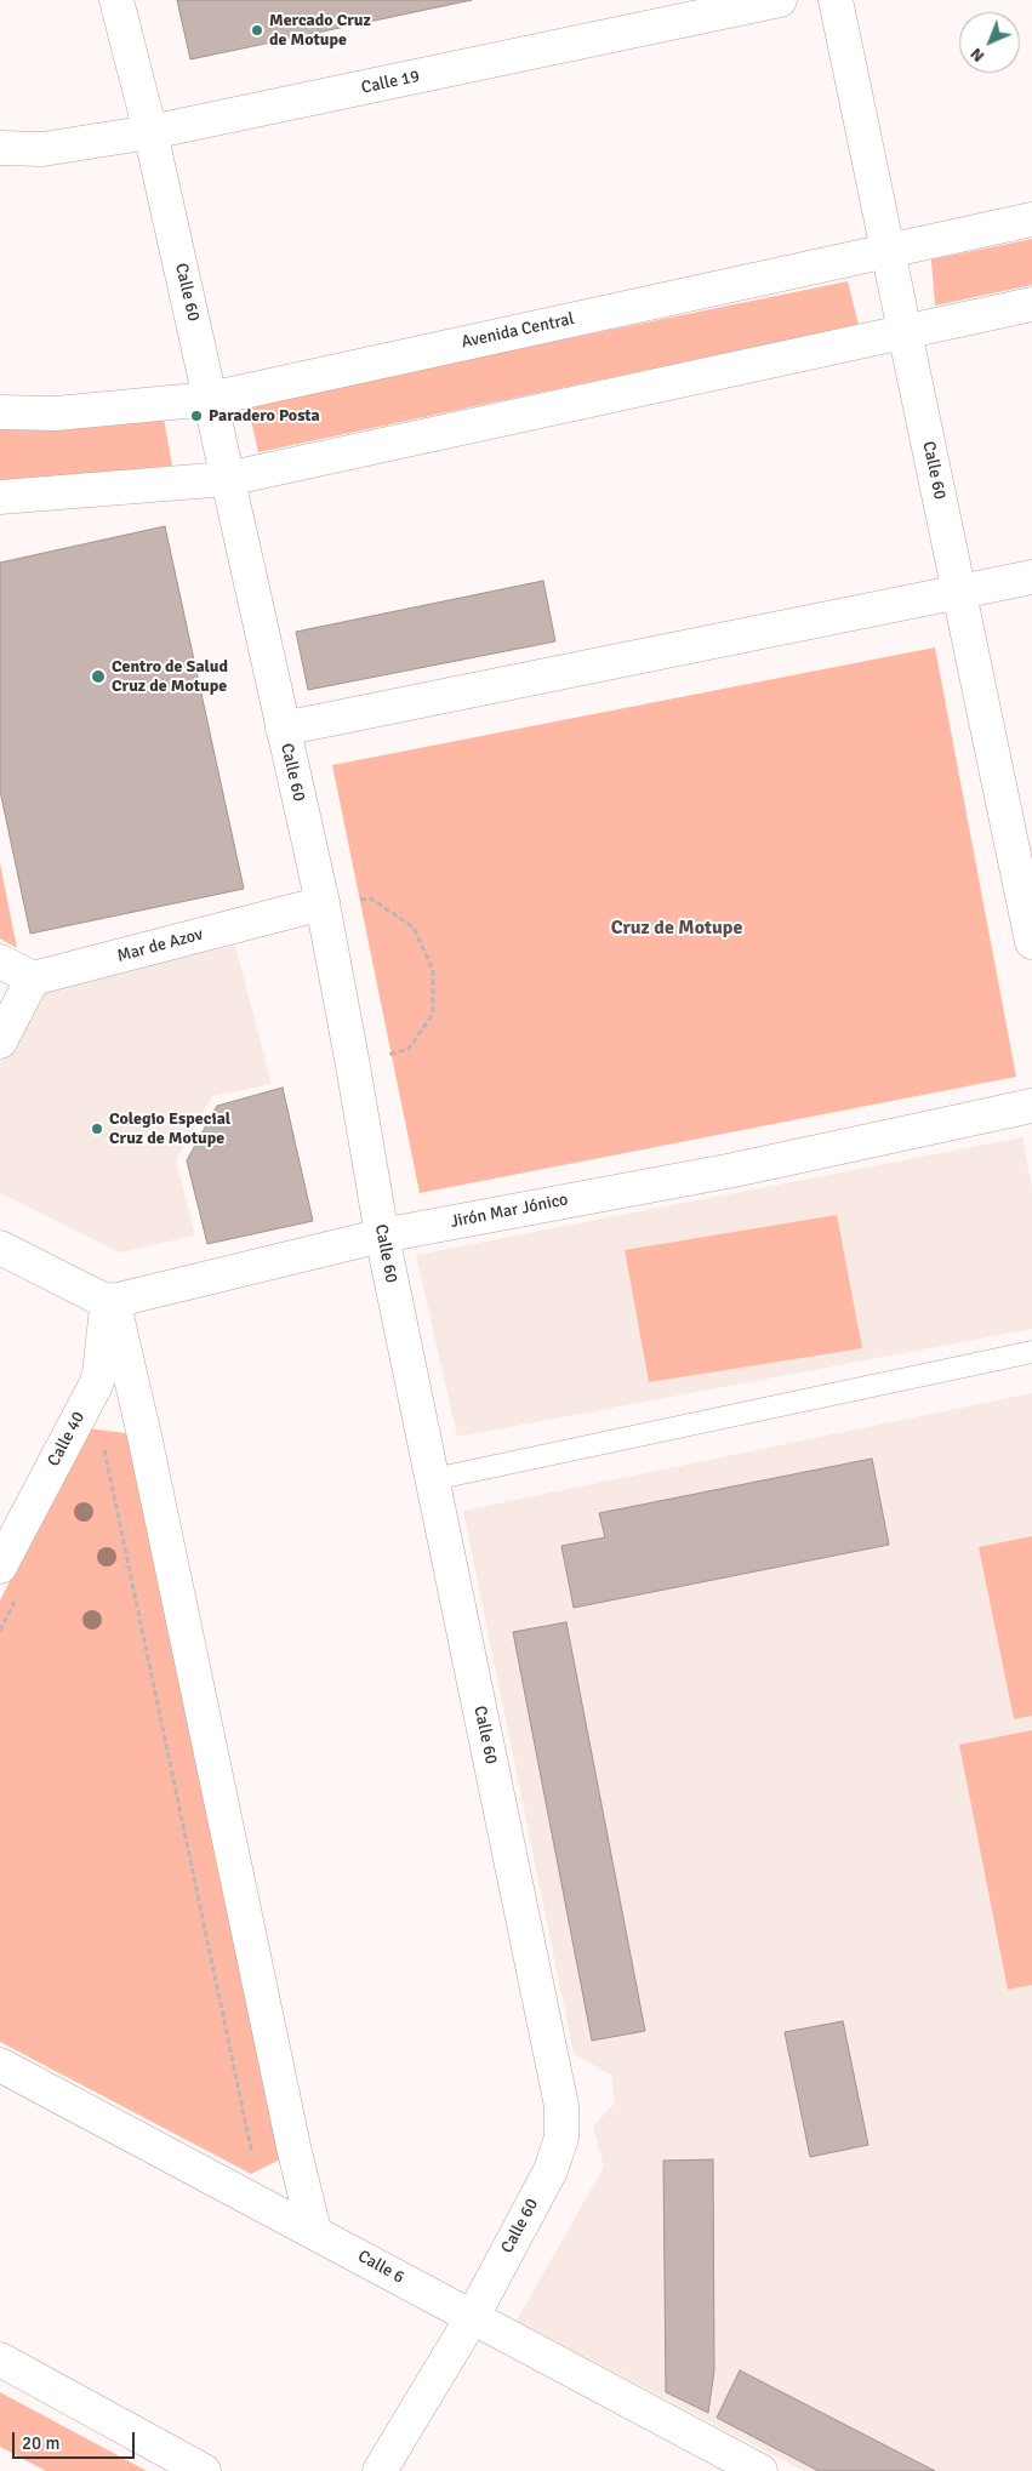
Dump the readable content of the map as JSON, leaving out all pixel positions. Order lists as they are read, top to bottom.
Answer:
{
  "streets": {
    "street": [
      "Calle 19",
      "Calle 60",
      "Avenida Central",
      "Mar de Azov",
      "Jirón Mar Jónico",
      "Calle 40",
      "Calle 6"
    ]
  },
  "crossings": [
    ["Calle 19", "Calle 60"],
    ["Calle 60", "Avenida Central"],
    ["Calle 60", "Mar de Azov"],
    ["Calle 60", "Jirón Mar Jónico"],
    ["Calle 60", "Calle 6"],
    ["Jirón Mar Jónico", "Calle 40"]
  ],
  "districts": ["Cruz de Motupe"],
  "places": [
    "Mercado Cruz de Motupe",
    "Paradero Posta",
    "Centro de Salud Cruz de Motupe",
    "Colegio Especial Cruz de Motupe"
  ],
  "scale_bar": "20 m",
  "north": "bottom left"
}
